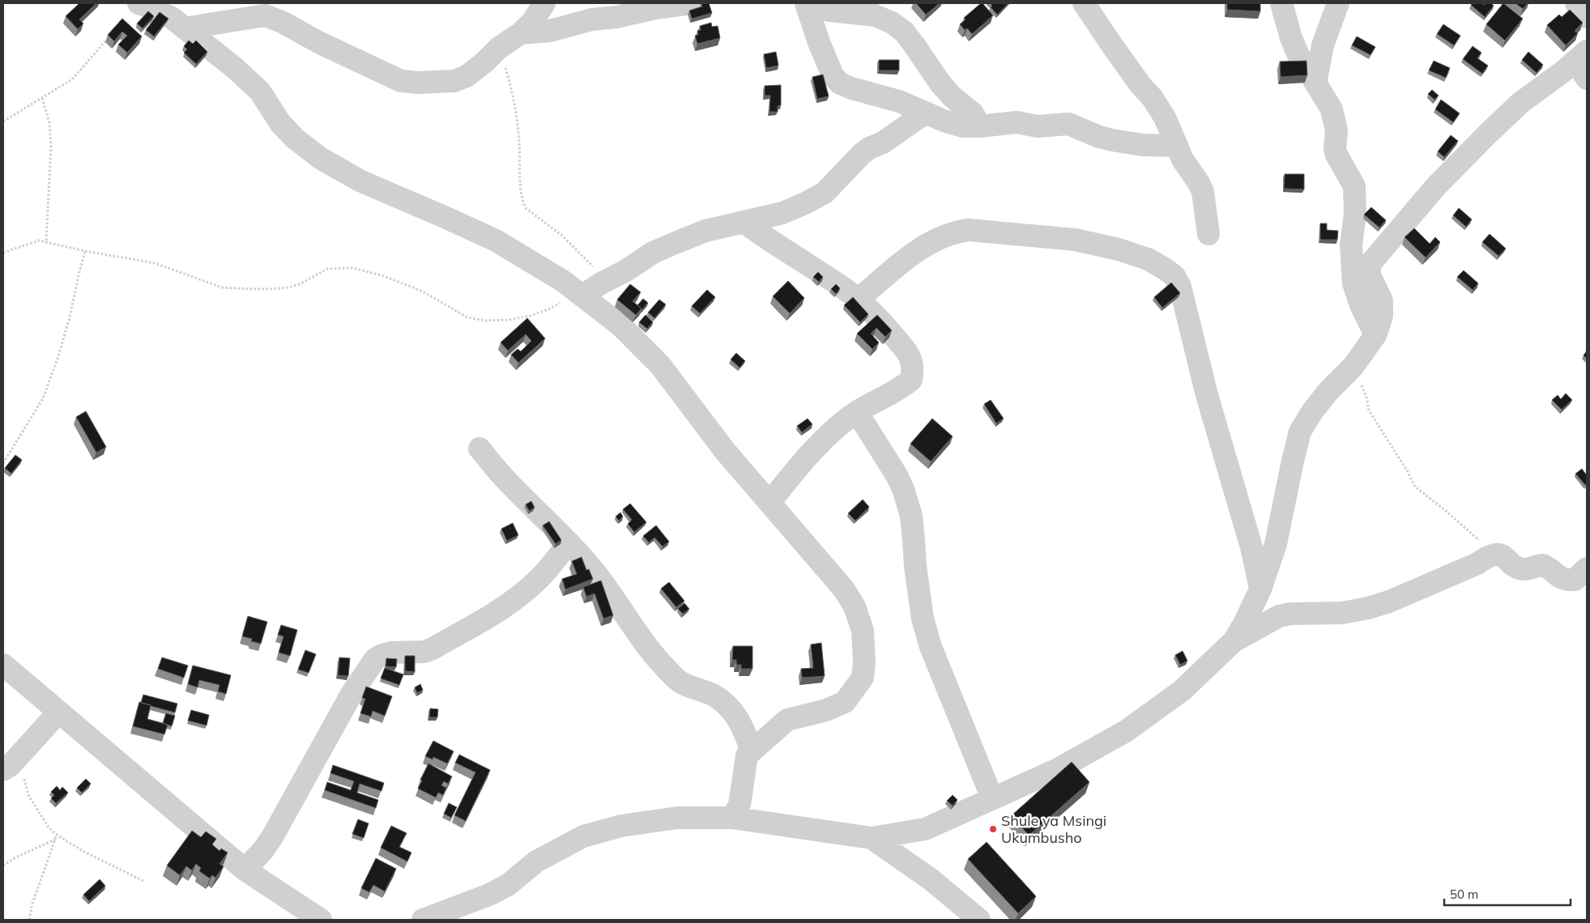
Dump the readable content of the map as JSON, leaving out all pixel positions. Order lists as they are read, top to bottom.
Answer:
{
  "places": ["Shule ya Msingi Ukumbusho"],
  "scale_bar": "50 m"
}
